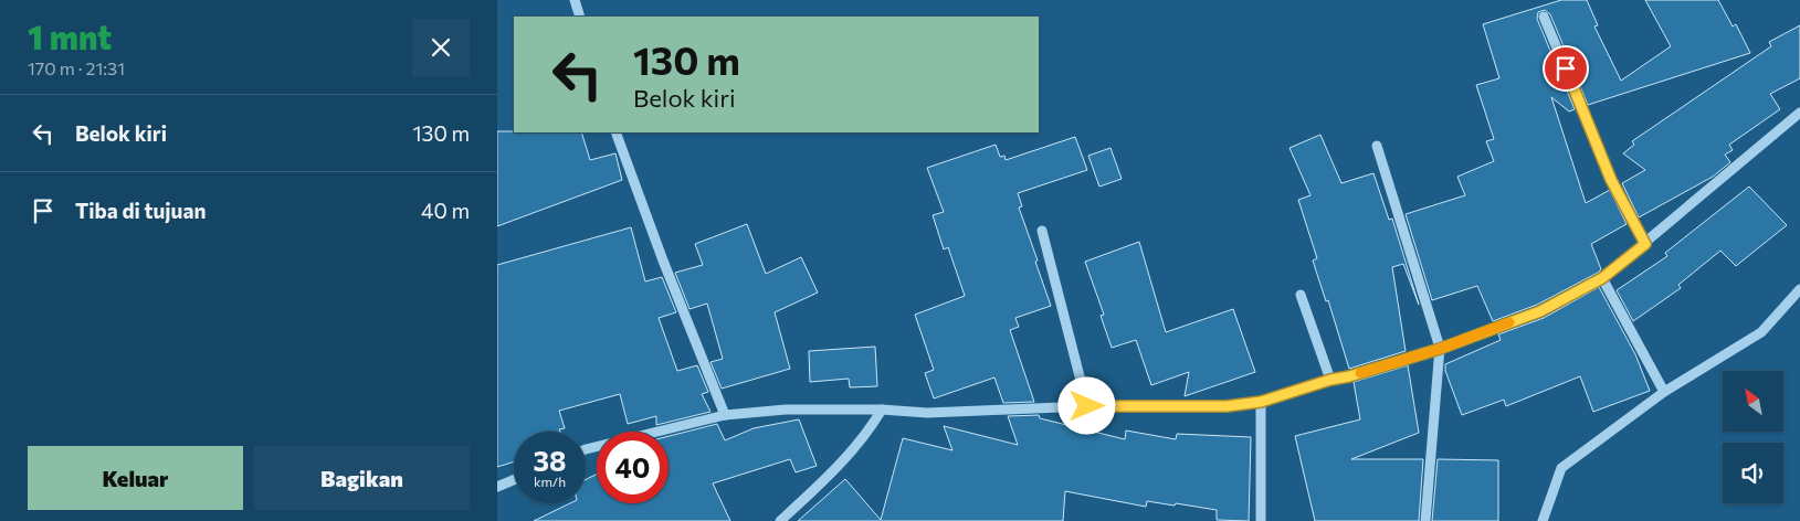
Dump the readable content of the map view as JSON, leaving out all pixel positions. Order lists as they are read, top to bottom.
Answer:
{
  "north": "top left",
  "page": {
    "heading": ["1 mnt", "170 m · 21:31"],
    "turn": ["130 m", "Belok kiri"],
    "list": [
      {
        "name": "Belok kiri",
        "value": "130 m"
      },
      {
        "name": "Tiba di tujuan",
        "value": "40 m"
      }
    ],
    "speed": "38 km/h",
    "limit": "40",
    "buttons": ["Keluar", "Bagikan"]
  }
}
